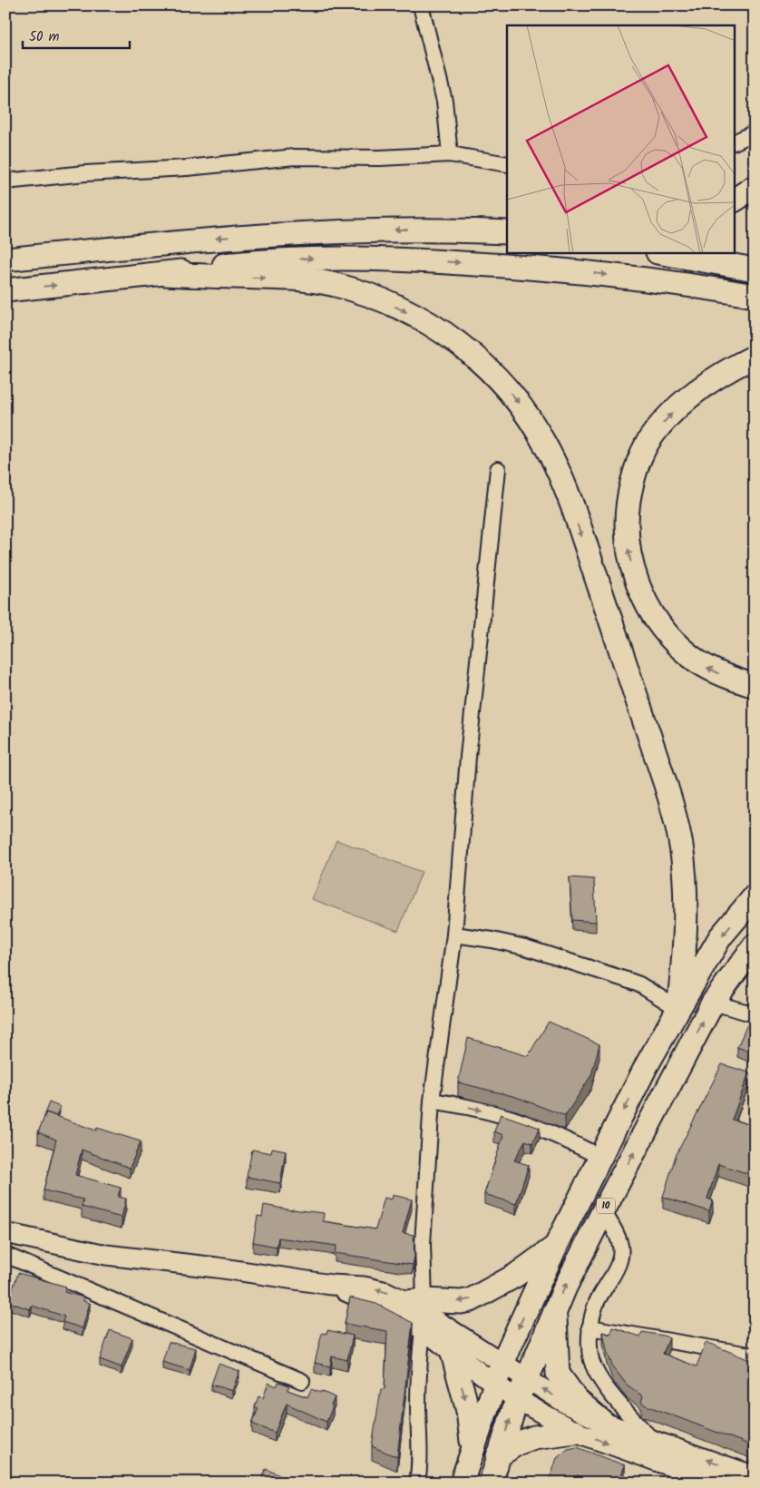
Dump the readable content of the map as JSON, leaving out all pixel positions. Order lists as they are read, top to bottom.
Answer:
{
  "streets": {
    "highway": ["10"]
  },
  "scale_bar": "50 m"
}
